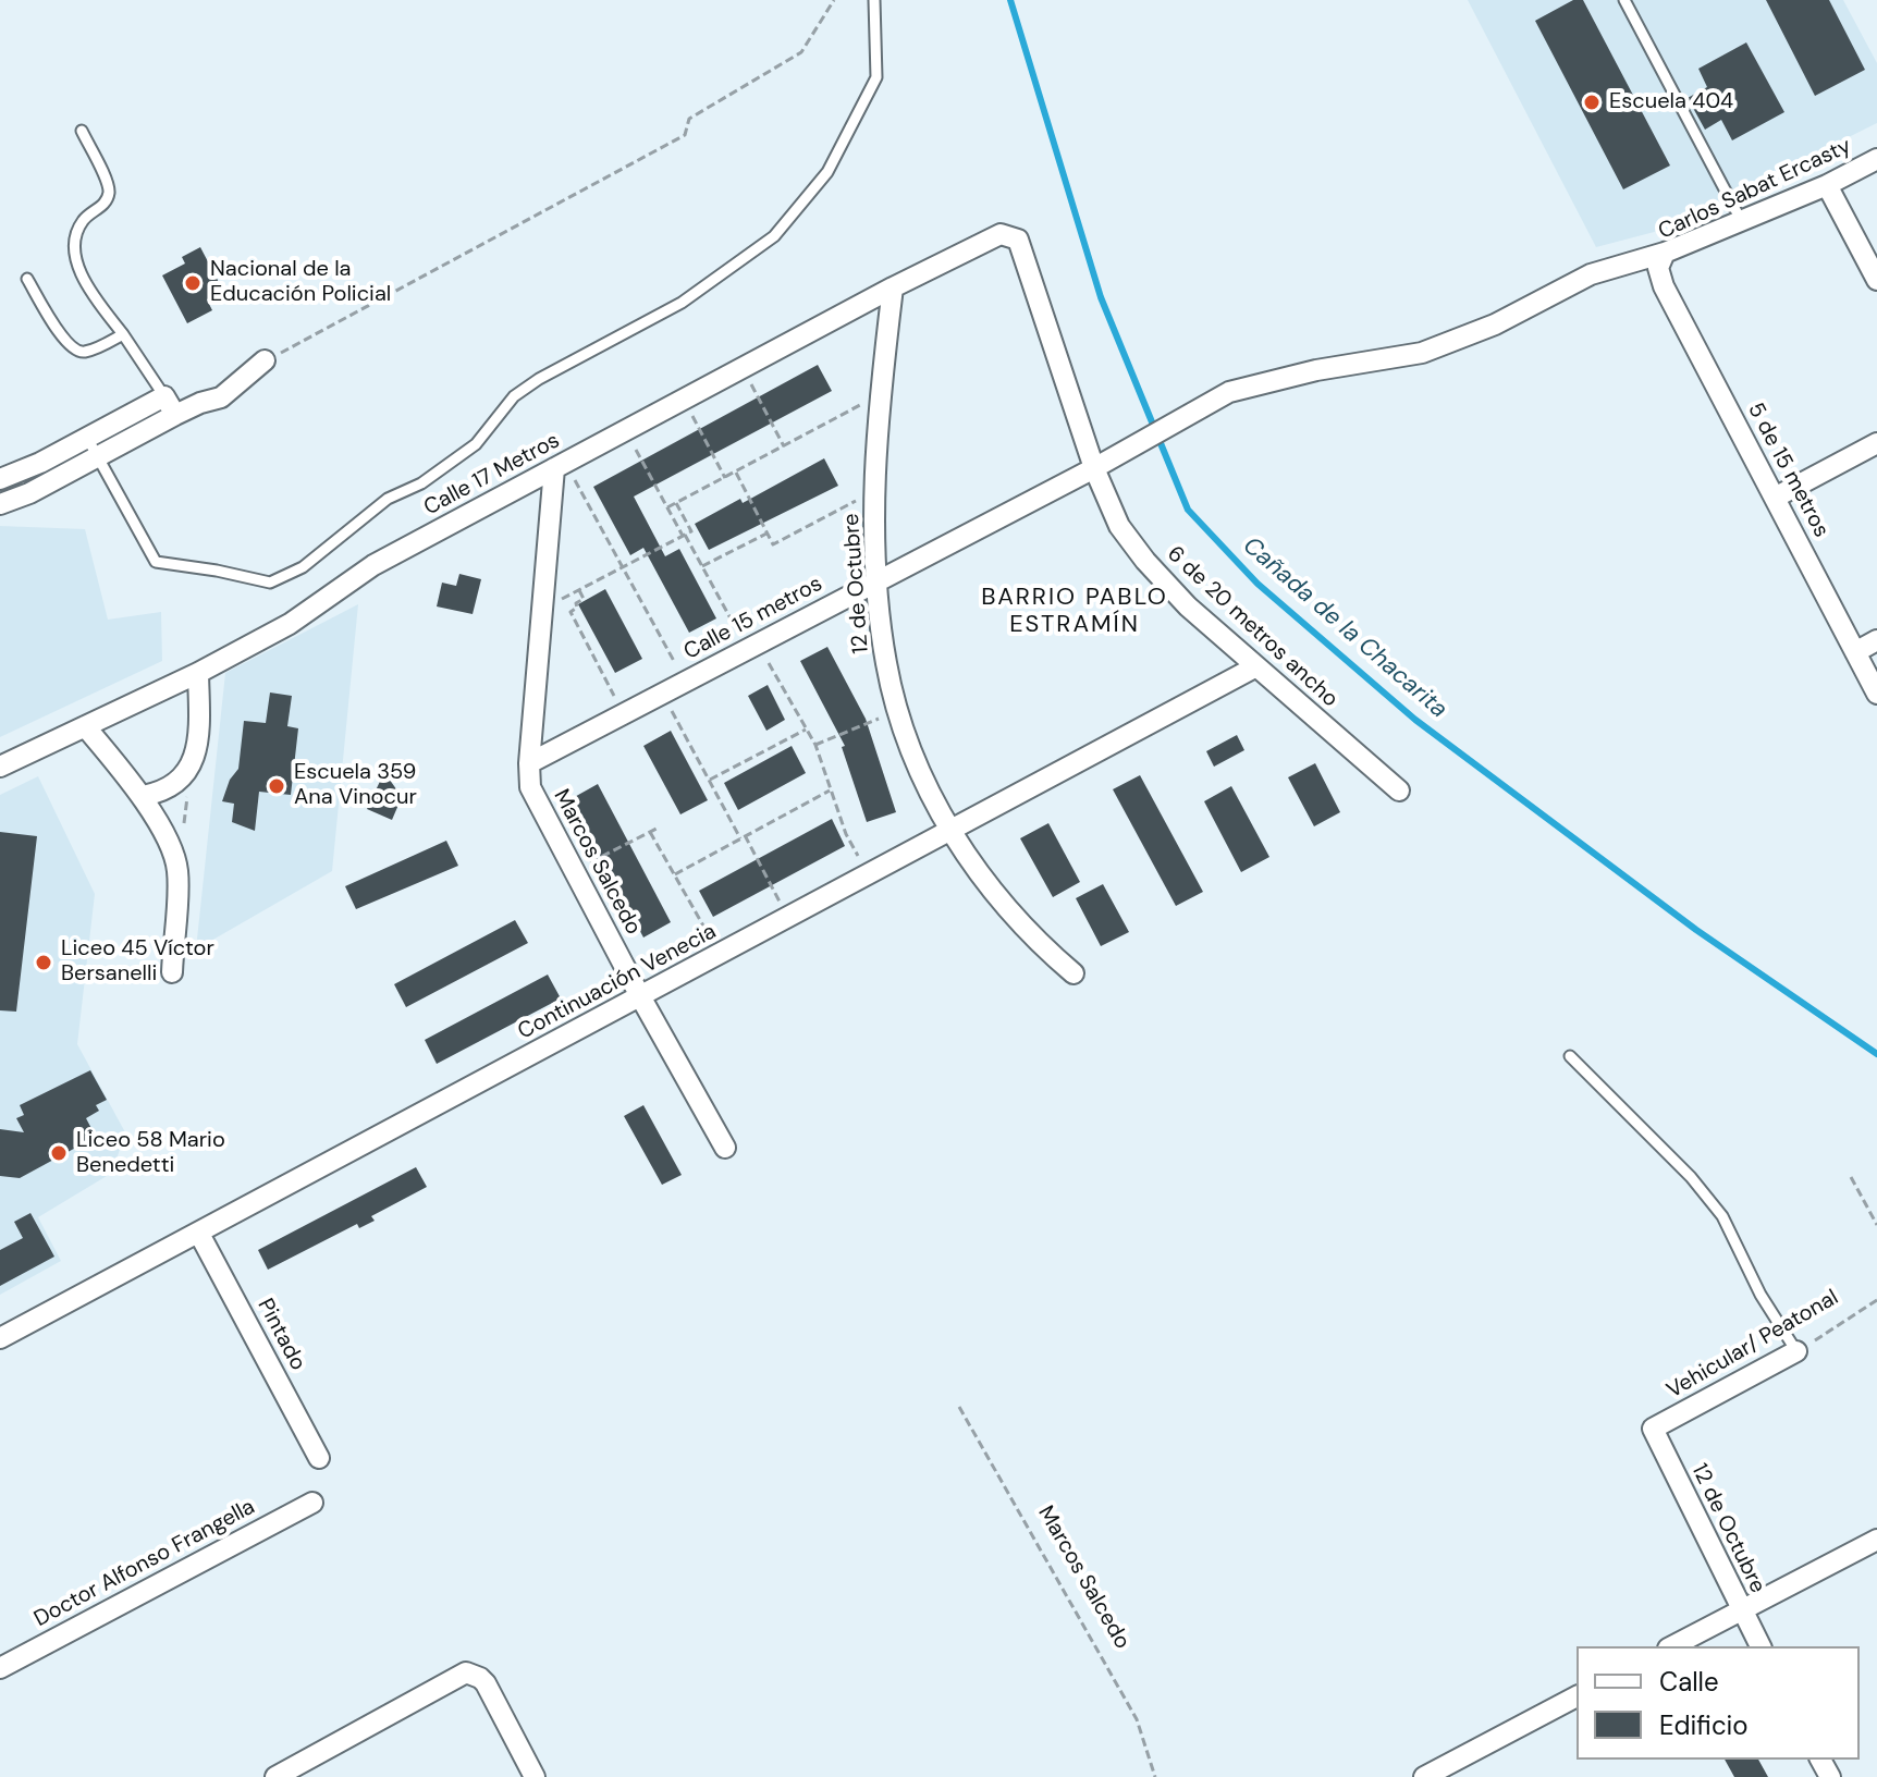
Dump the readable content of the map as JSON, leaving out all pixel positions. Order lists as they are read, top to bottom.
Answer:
{
  "streets": {
    "street": [
      "Carlos Sabat Ercasty",
      "5 de 15 metros",
      "Calle 17 Metros",
      "12 de Octubre",
      "Calle 15 metros",
      "6 de 20 metros ancho",
      "Marcos Salcedo",
      "Continuación Venecia",
      "Pintado",
      "Vehicular/ Peatonal",
      "Doctor Alfonso Frangella"
    ]
  },
  "crossings": [
    ["Carlos Sabat Ercasty", "5 de 15 metros"],
    ["Carlos Sabat Ercasty", "Calle 15 metros"],
    ["Calle 17 Metros", "12 de Octubre"],
    ["Calle 17 Metros", "6 de 20 metros ancho"],
    ["Calle 17 Metros", "Marcos Salcedo"],
    ["12 de Octubre", "Calle 15 metros"],
    ["12 de Octubre", "Continuación Venecia"],
    ["12 de Octubre", "Vehicular/ Peatonal"],
    ["Calle 15 metros", "6 de 20 metros ancho"],
    ["Calle 15 metros", "Marcos Salcedo"],
    ["6 de 20 metros ancho", "Continuación Venecia"],
    ["Marcos Salcedo", "Continuación Venecia"],
    ["Continuación Venecia", "Pintado"]
  ],
  "districts": ["BARRIO PABLO ESTRAMÍN"],
  "water": ["Cañada de la Chacarita"],
  "places": [
    "Escuela 404",
    "Nacional de la Educación Policial",
    "Escuela 359 Ana Vinocur",
    "Liceo 45 Víctor Bersanelli",
    "Liceo 58 Mario Benedetti"
  ],
  "legend": ["Calle", "Edificio"]
}
